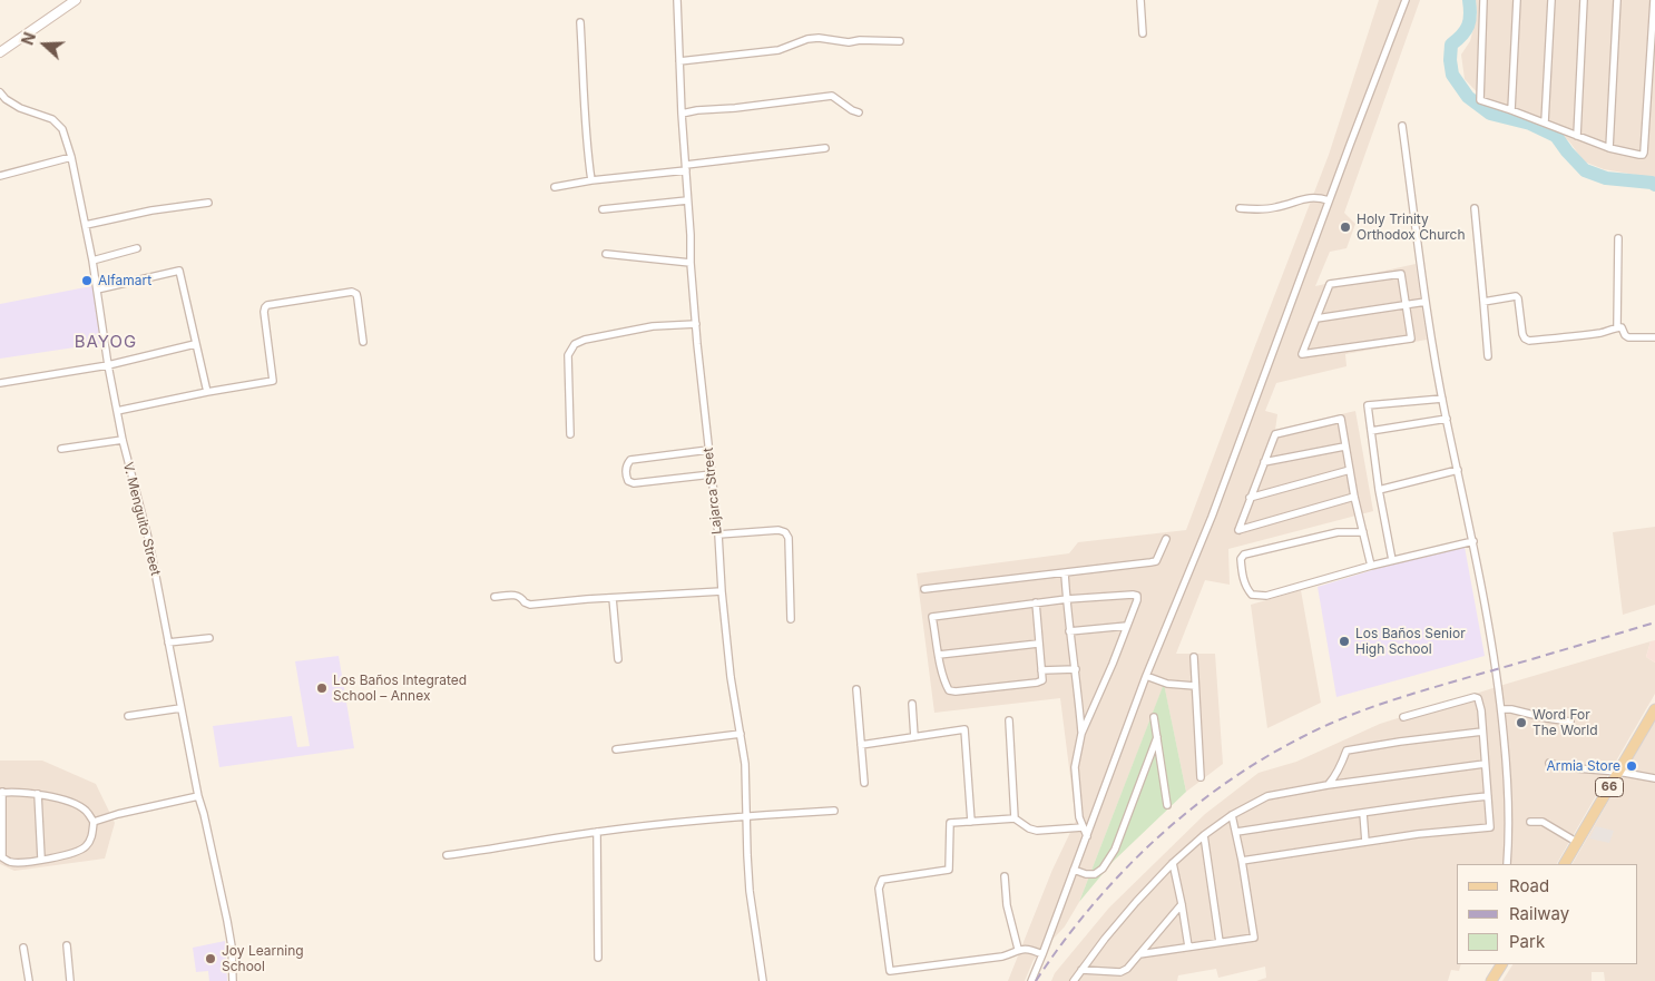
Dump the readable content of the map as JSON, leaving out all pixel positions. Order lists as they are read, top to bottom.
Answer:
{
  "streets": {
    "main road": ["66"],
    "street": ["Lajarca Street", "V. Menguito Street"]
  },
  "districts": ["BAYOG"],
  "places": [
    "Holy Trinity Orthodox Church",
    "Alfamart",
    "Los Baños Senior High School",
    "Los Baños Integrated School – Annex",
    "Word For The World",
    "Armia Store",
    "Joy Learning School"
  ],
  "legend": ["Road", "Railway", "Park"],
  "north": "left"
}
